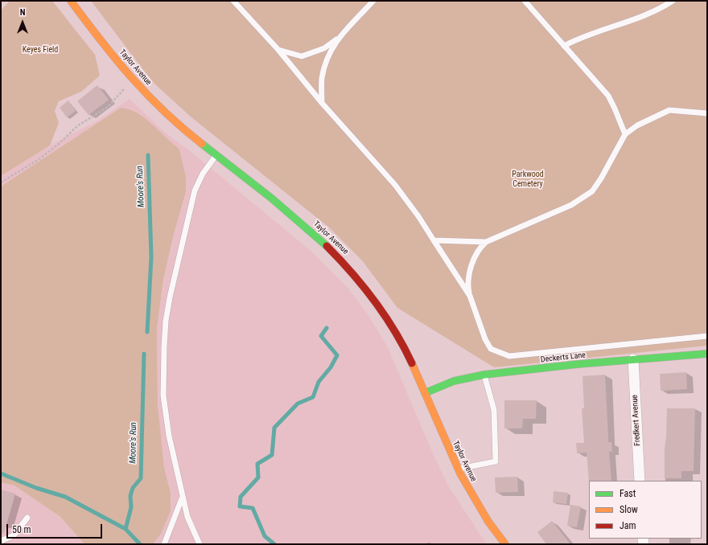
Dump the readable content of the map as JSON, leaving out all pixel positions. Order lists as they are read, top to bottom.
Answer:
{
  "streets": {
    "main road": ["Taylor Avenue", "Deckerts Lane"],
    "street": ["Fredkert Avenue"]
  },
  "crossings": [
    ["Taylor Avenue", "Deckerts Lane"],
    ["Deckerts Lane", "Fredkert Avenue"]
  ],
  "water": ["Moore's Run"],
  "parks": ["Keyes Field", "Parkwood Cemetery"],
  "legend": ["Fast", "Slow", "Jam"],
  "scale_bar": "50 m",
  "north": "top"
}
